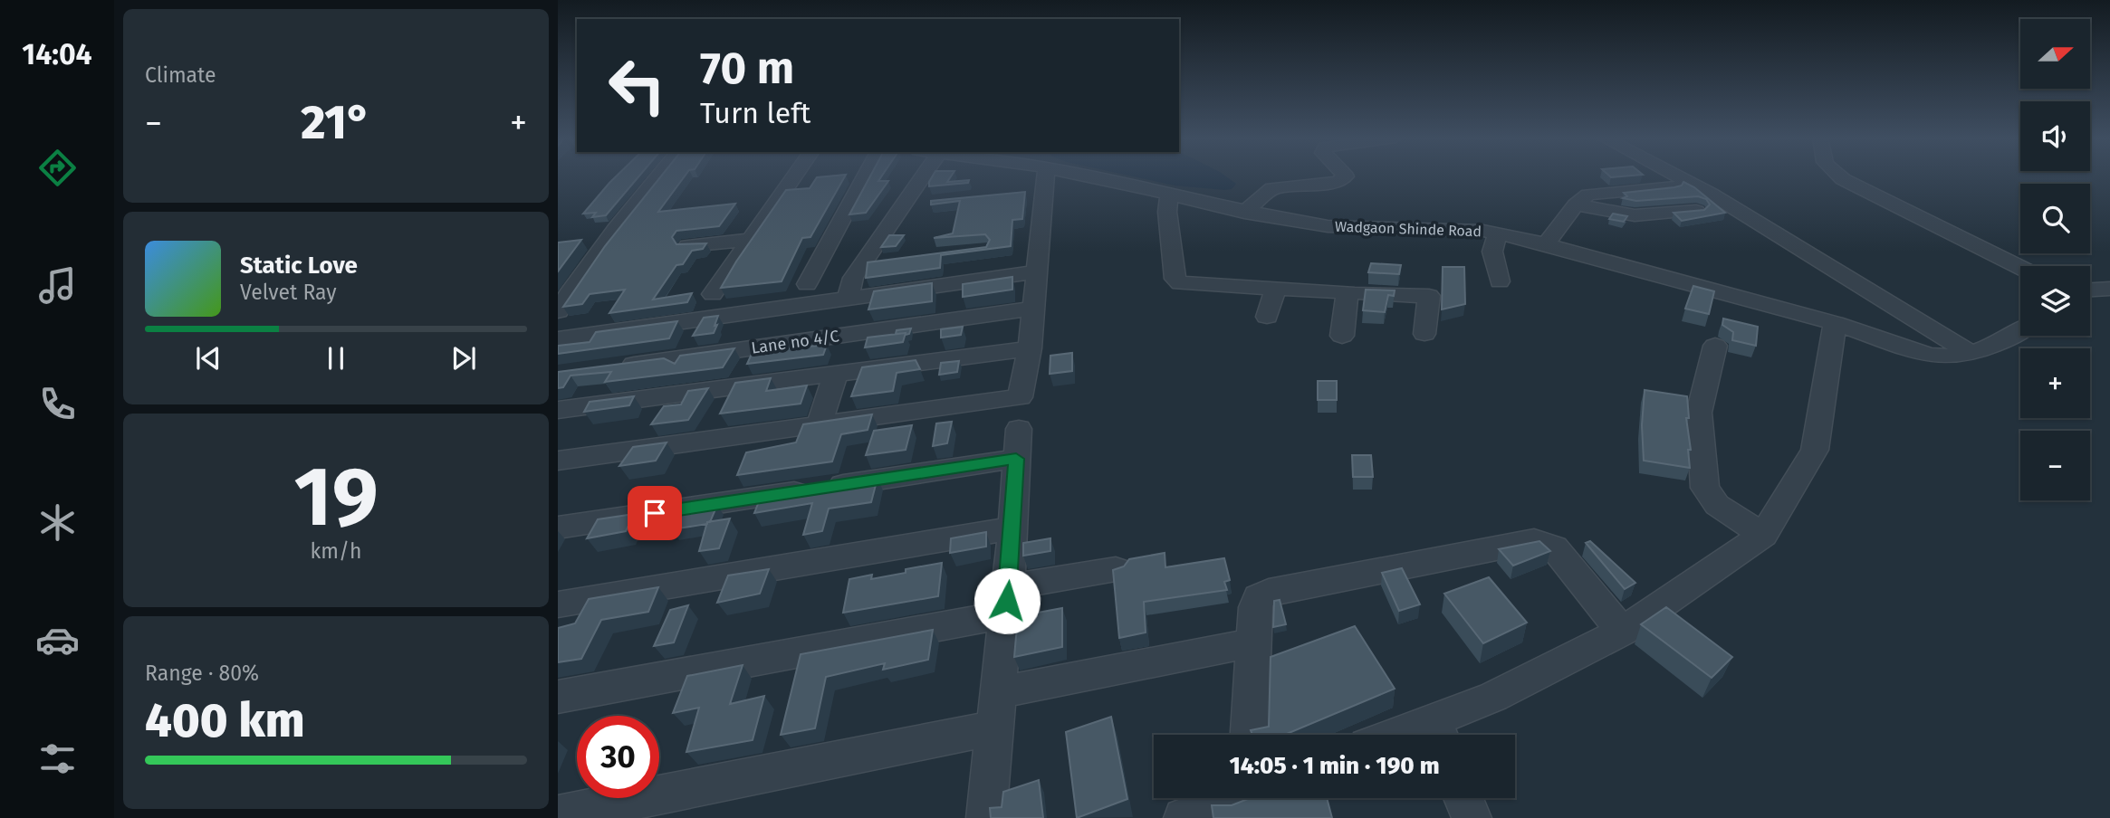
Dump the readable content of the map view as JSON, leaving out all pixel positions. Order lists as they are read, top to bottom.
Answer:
{
  "streets": {
    "street": ["Wadgaon Shinde Road", "Lane no 4/C"]
  },
  "north": "right",
  "page": {
    "tabs": "14:04",
    "tile": [
      "Climate",
      ["19", "km/h"],
      ["Range · 80%", "400 km"]
    ],
    "map_buttons": ["+", "−"],
    "turn": ["70 m", "Turn left"],
    "heat": ["−", "21°", "+"],
    "song": ["Static Love", "Velvet Ray"],
    "limit": "30",
    "trip": "14:05 · 1 min · 190 m"
  }
}
